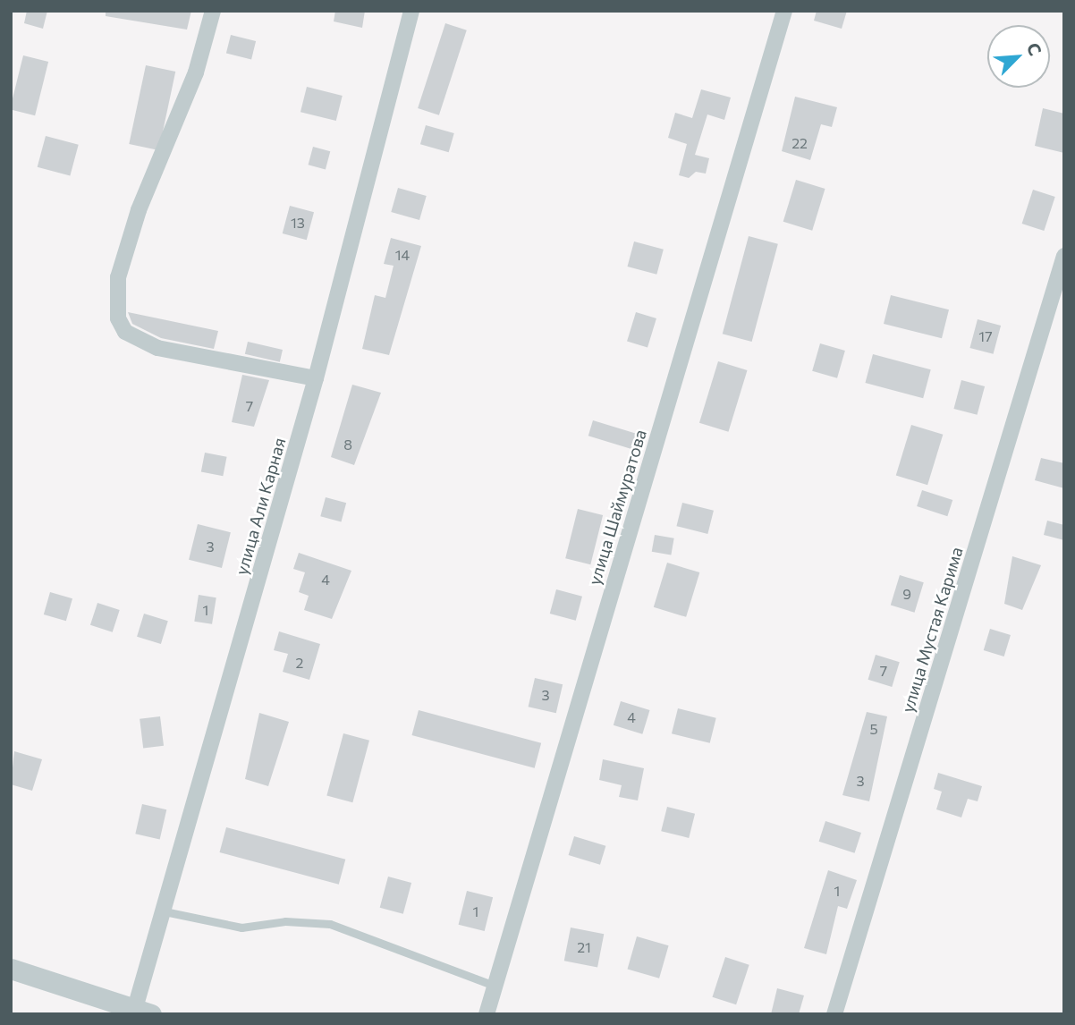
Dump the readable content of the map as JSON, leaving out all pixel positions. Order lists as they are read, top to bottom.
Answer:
{
  "streets": {
    "street": ["улица Али Карная", "улица Шаймуратова", "улица Мустая Карима"]
  },
  "house_numbers": [
    "22",
    "13",
    "14",
    "17",
    "7",
    "8",
    "3",
    "4",
    "9",
    "1",
    "2",
    "7",
    "3",
    "4",
    "5",
    "3",
    "1",
    "1",
    "21"
  ],
  "north": "top right"
}
